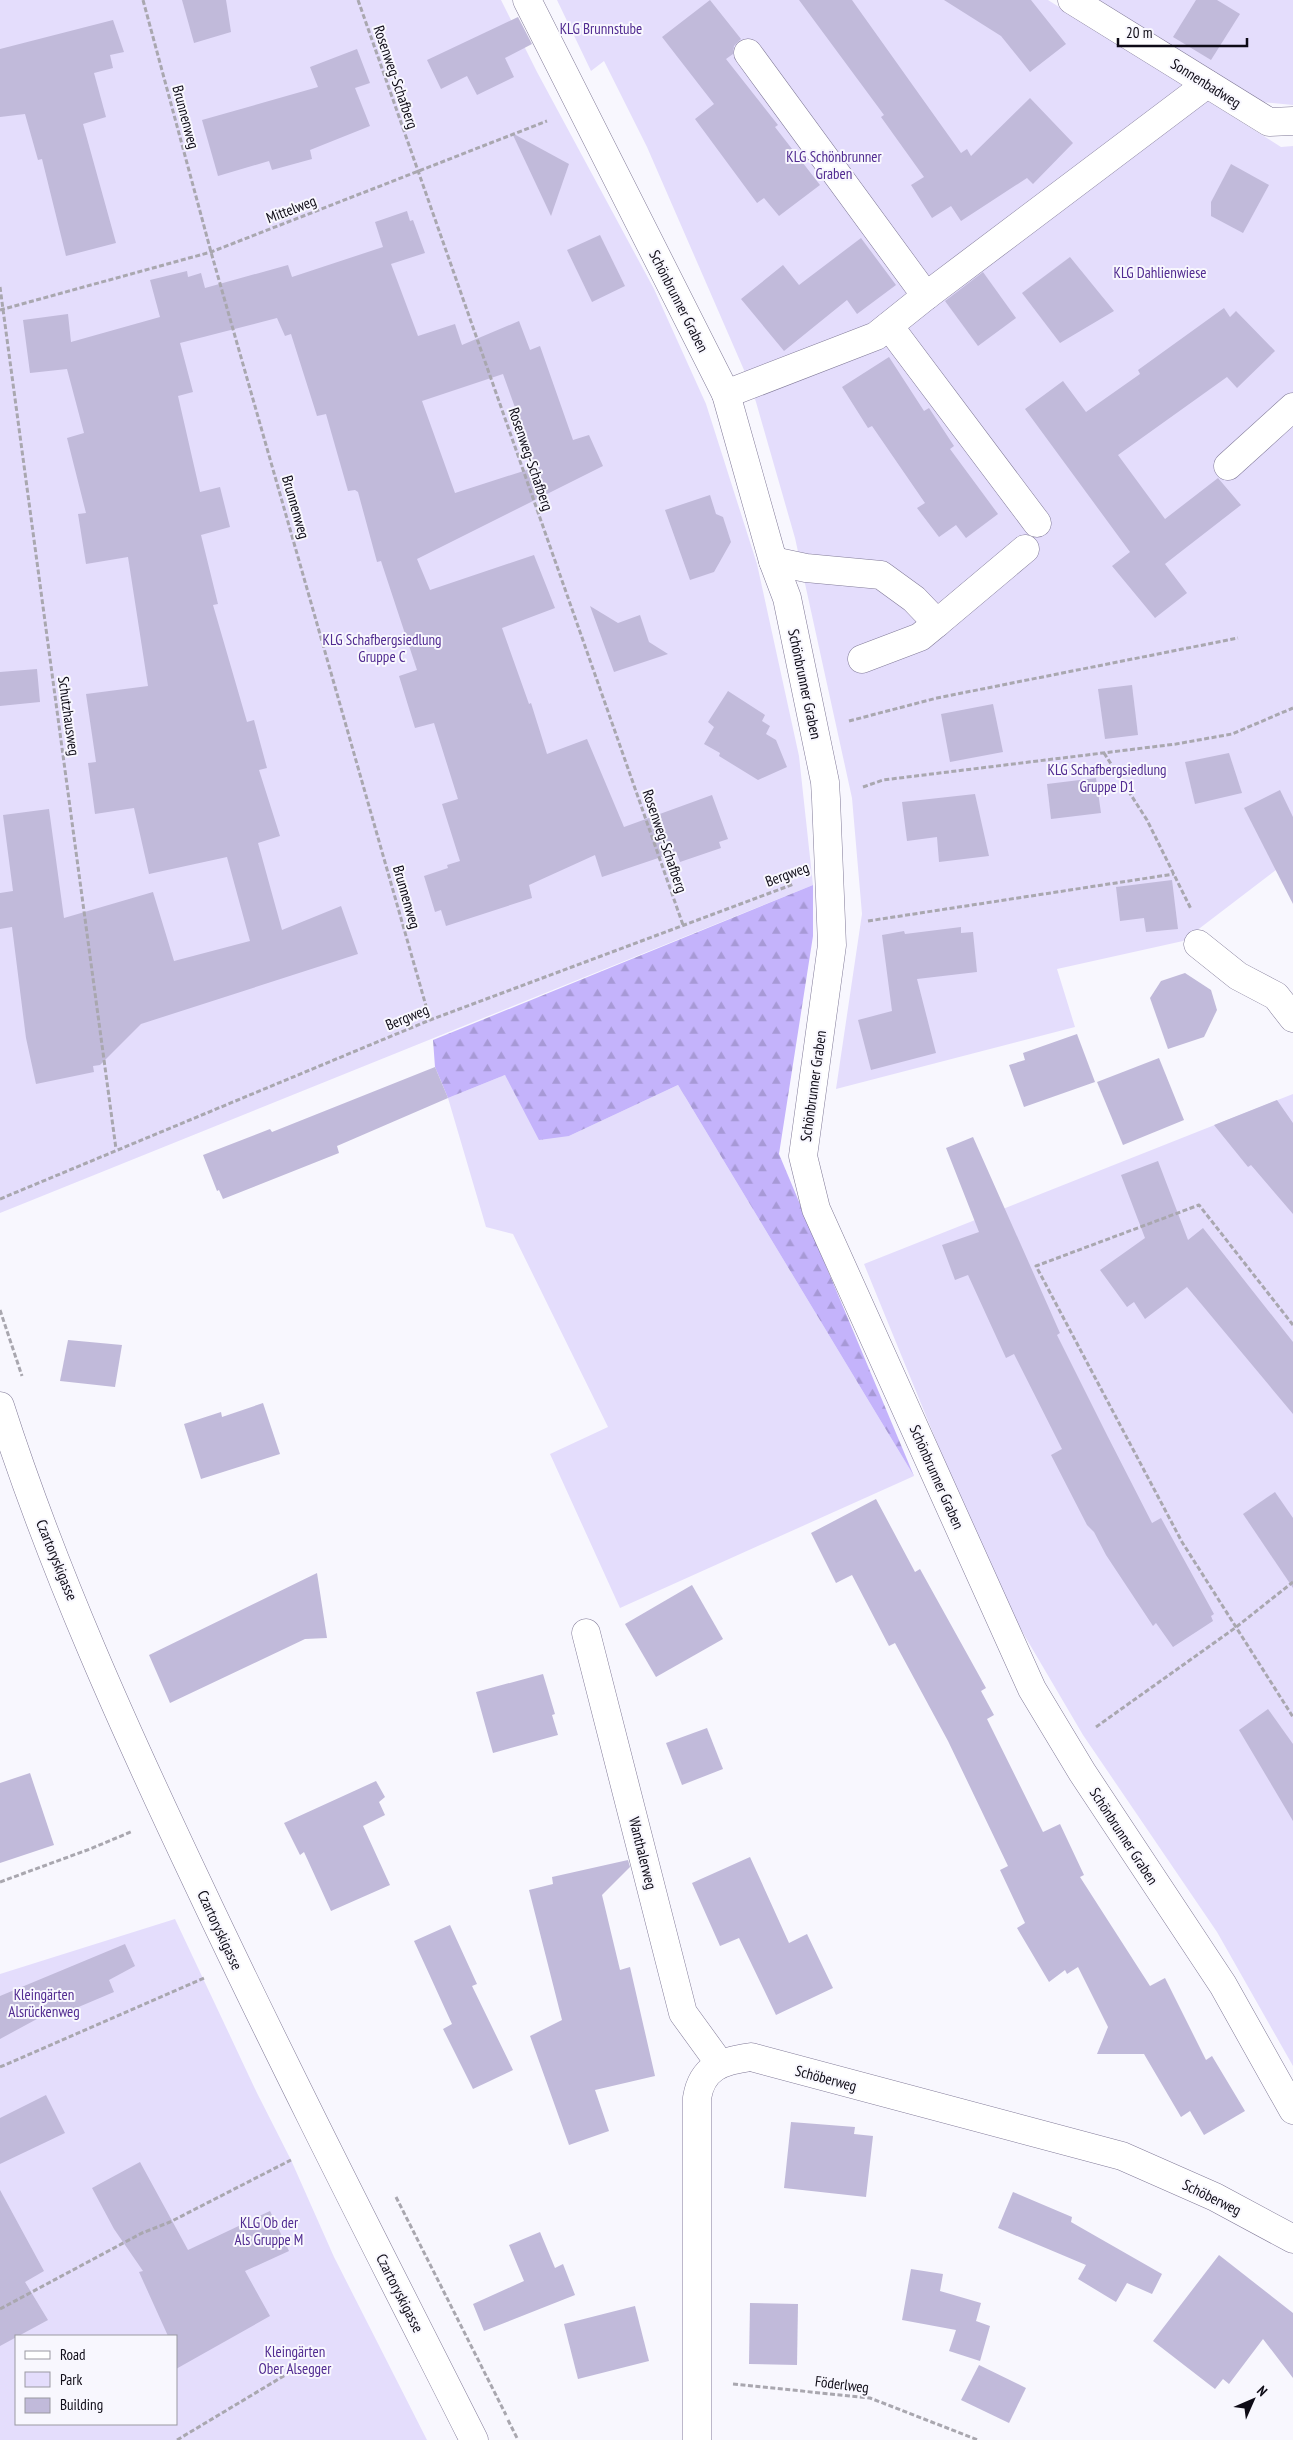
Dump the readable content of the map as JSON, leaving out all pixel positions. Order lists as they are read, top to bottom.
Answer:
{
  "streets": {
    "street": [
      "Sonnenbadweg",
      "Schönbrunner Graben",
      "Czartoryskigasse",
      "Wanthalerweg",
      "Schöberweg"
    ],
    "path": [
      "Rosenweg-Schafberg",
      "Brunnenweg",
      "Mittelweg",
      "Schutzhausweg",
      "Bergweg",
      "Föderlweg"
    ]
  },
  "crossings": [
    ["Rosenweg-Schafberg", "Mittelweg"],
    ["Rosenweg-Schafberg", "Bergweg"],
    ["Brunnenweg", "Mittelweg"],
    ["Brunnenweg", "Bergweg"],
    ["Mittelweg", "Schönbrunner Graben"],
    ["Mittelweg", "Schutzhausweg"],
    ["Schönbrunner Graben", "Bergweg"],
    ["Schutzhausweg", "Bergweg"],
    ["Wanthalerweg", "Schöberweg"],
    ["Schöberweg", "Föderlweg"]
  ],
  "parks": [
    "KLG Brunnstube",
    "KLG Schönbrunner Graben",
    "KLG Dahlienwiese",
    "KLG Schafbergsiedlung Gruppe C",
    "KLG Schafbergsiedlung Gruppe D1",
    "Kleingärten Alsrückenweg",
    "KLG Ob der Als Gruppe M",
    "Kleingärten Ober Alsegger"
  ],
  "legend": ["Road", "Park", "Building"],
  "scale_bar": "20 m",
  "north": "top right"
}
